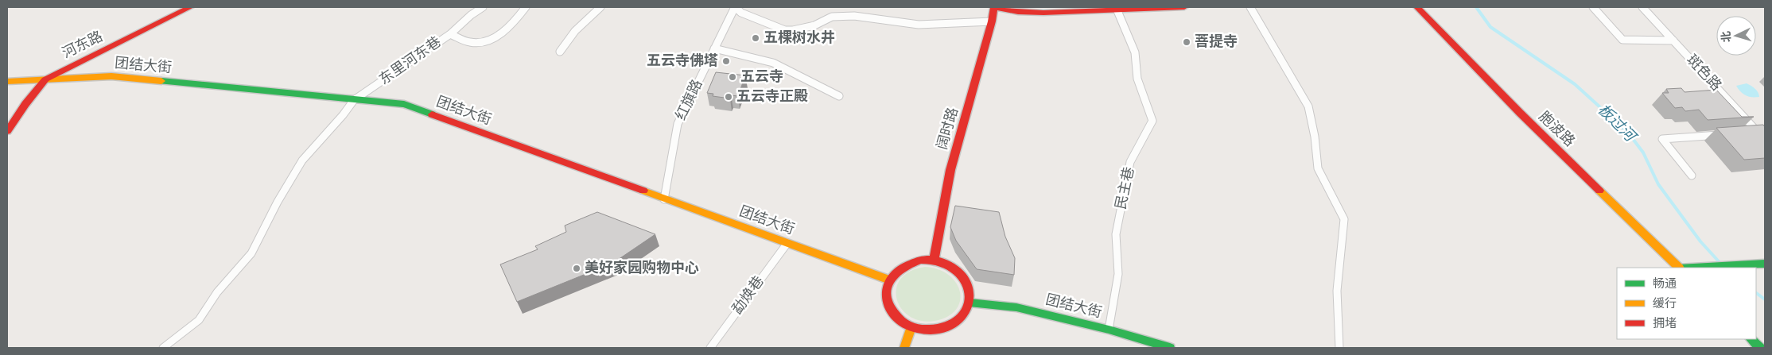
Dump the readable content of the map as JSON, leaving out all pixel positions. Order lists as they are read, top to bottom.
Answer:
{
  "streets": {
    "main road": [
      "河东路",
      "团结大街",
      "阔时路",
      "胞波路"
    ],
    "street": [
      "东里河东巷",
      "斑色路",
      "红旗路",
      "民主巷",
      "勐焕巷"
    ]
  },
  "crossings": [
    ["河东路", "团结大街"],
    ["东里河东巷", "团结大街"],
    ["团结大街", "红旗路"],
    ["团结大街", "阔时路"],
    ["团结大街", "民主巷"],
    ["团结大街", "勐焕巷"]
  ],
  "water": ["板过河"],
  "places": [
    "五棵树水井",
    "菩提寺",
    "五云寺佛塔",
    "五云寺",
    "五云寺正殿",
    "美好家园购物中心"
  ],
  "legend": ["畅通", "缓行", "拥堵"],
  "north": "left"
}
